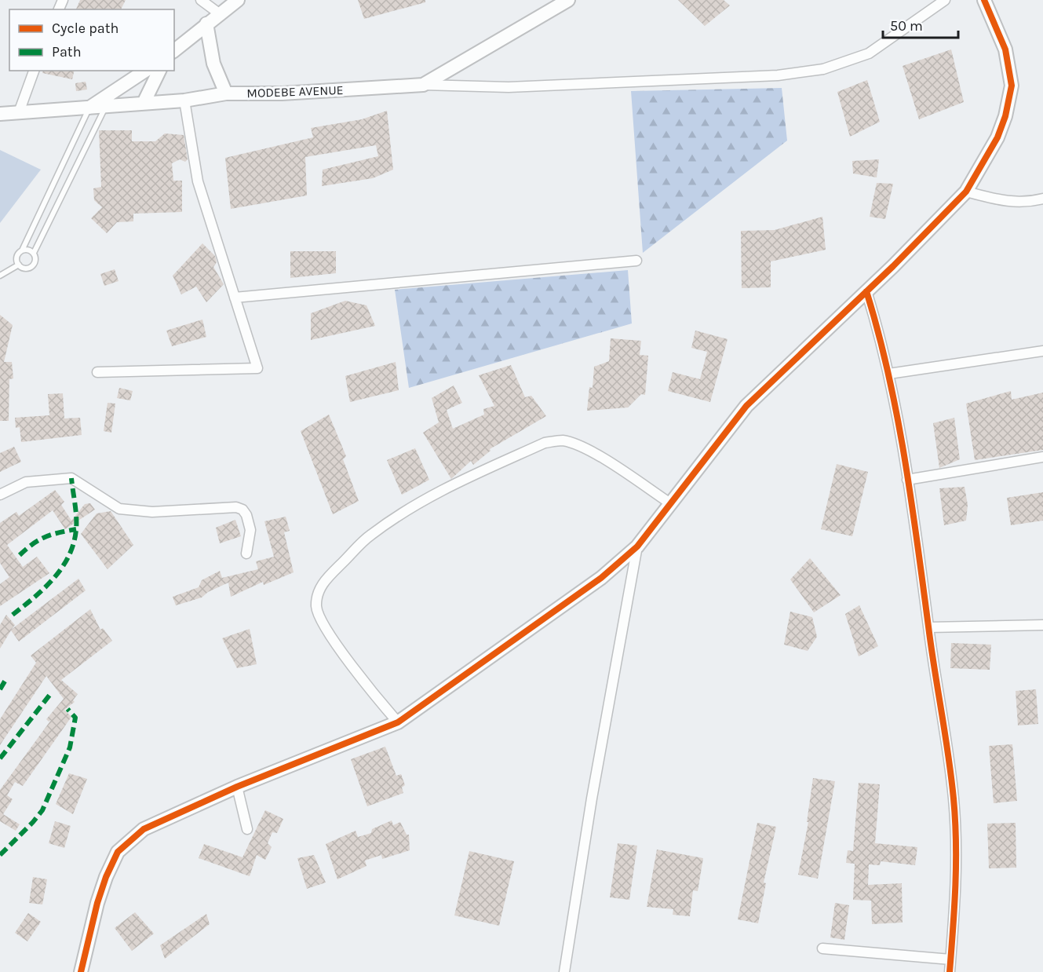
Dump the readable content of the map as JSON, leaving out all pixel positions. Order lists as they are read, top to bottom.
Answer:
{
  "streets": {
    "street": ["MODEBE AVENUE"]
  },
  "legend": ["Cycle path", "Path"],
  "scale_bar": "50 m"
}
